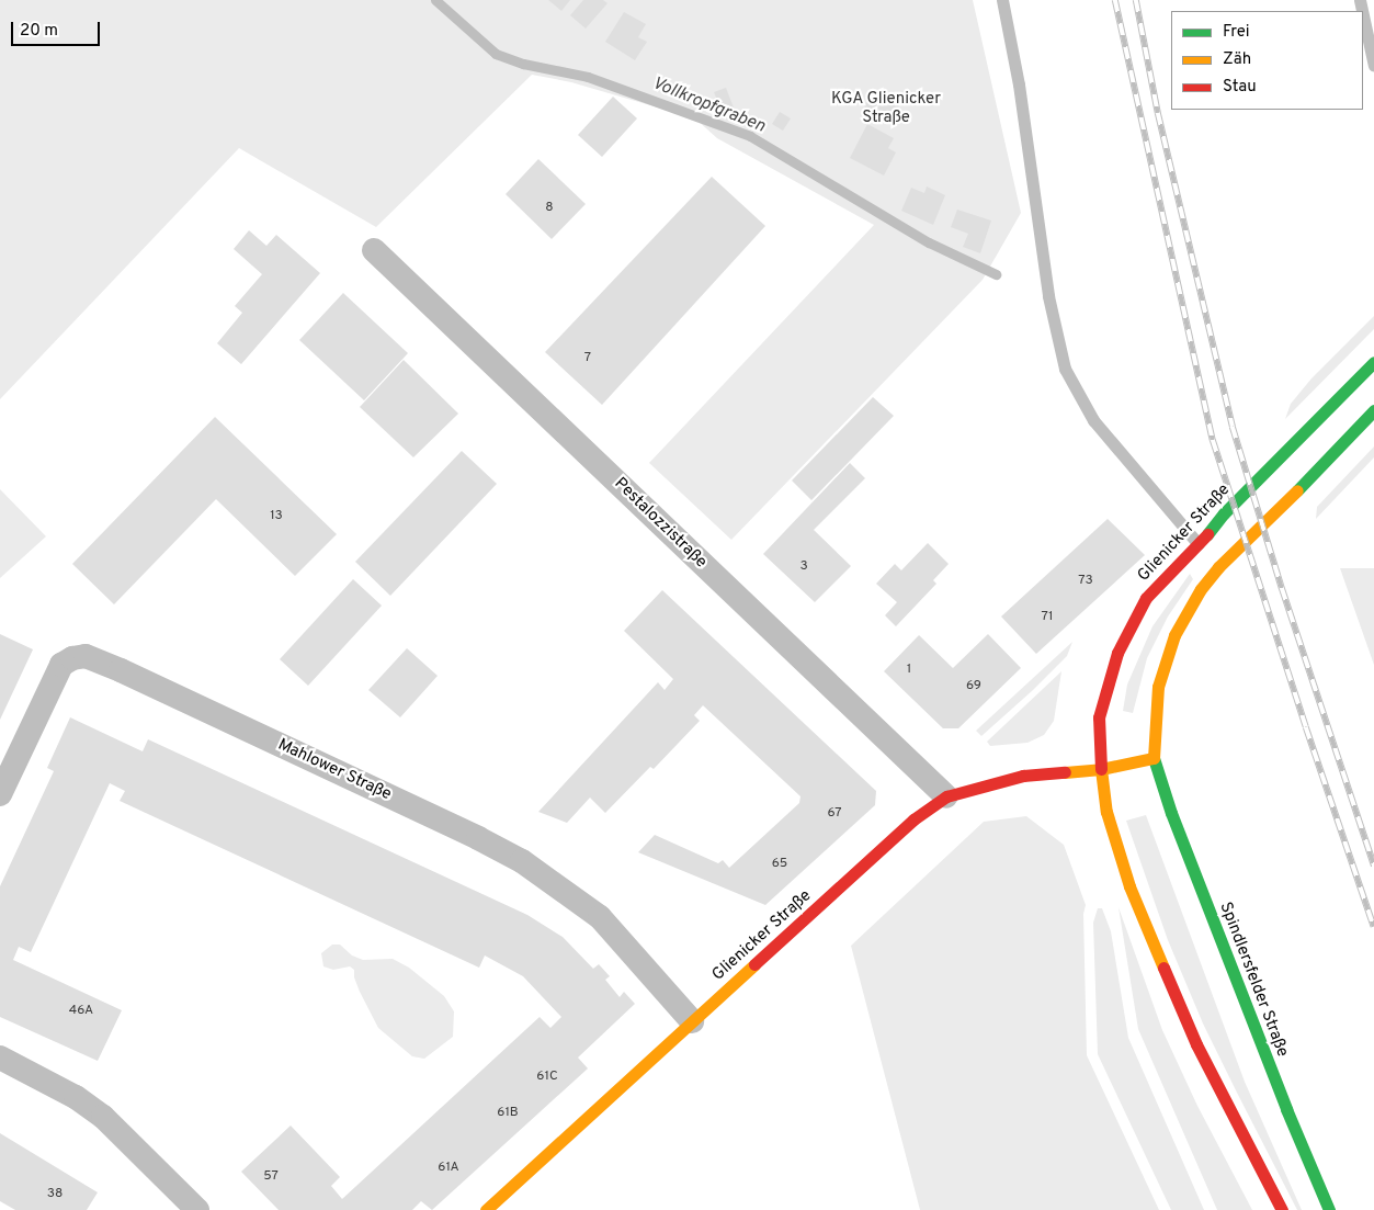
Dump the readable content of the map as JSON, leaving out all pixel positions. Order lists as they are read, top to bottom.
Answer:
{
  "streets": {
    "main road": ["Glienicker Straße", "Spindlersfelder Straße"],
    "street": ["Pestalozzistraße", "Mahlower Straße"]
  },
  "crossings": [
    ["Pestalozzistraße", "Glienicker Straße"],
    ["Glienicker Straße", "Mahlower Straße"],
    ["Glienicker Straße", "Spindlersfelder Straße"]
  ],
  "water": ["Vollkropfgraben"],
  "parks": ["KGA Glienicker Straße"],
  "house_numbers": [
    "8",
    "7",
    "13",
    "3",
    "73",
    "71",
    "1",
    "69",
    "67",
    "65",
    "46A",
    "61C",
    "61B",
    "61A",
    "57",
    "38"
  ],
  "legend": ["Frei", "Zäh", "Stau"],
  "scale_bar": "20 m"
}
